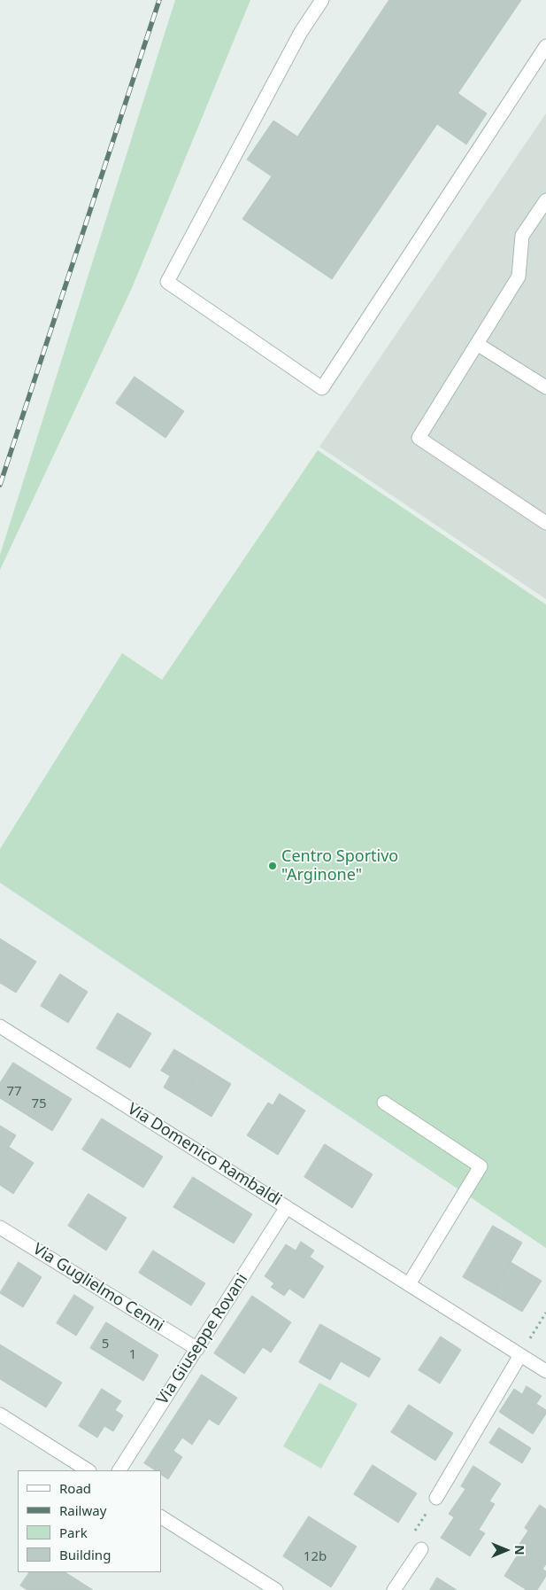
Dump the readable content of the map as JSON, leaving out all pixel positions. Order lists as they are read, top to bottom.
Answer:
{
  "streets": {
    "street": ["Via Domenico Rambaldi", "Via Guglielmo Cenni", "Via Giuseppe Rovani"]
  },
  "crossings": [
    ["Via Domenico Rambaldi", "Via Giuseppe Rovani"],
    ["Via Guglielmo Cenni", "Via Giuseppe Rovani"]
  ],
  "places": ["Centro Sportivo \"Arginone\""],
  "house_numbers": [
    "77",
    "75",
    "5",
    "1",
    "12b"
  ],
  "legend": [
    "Road",
    "Railway",
    "Park",
    "Building"
  ],
  "north": "right"
}
